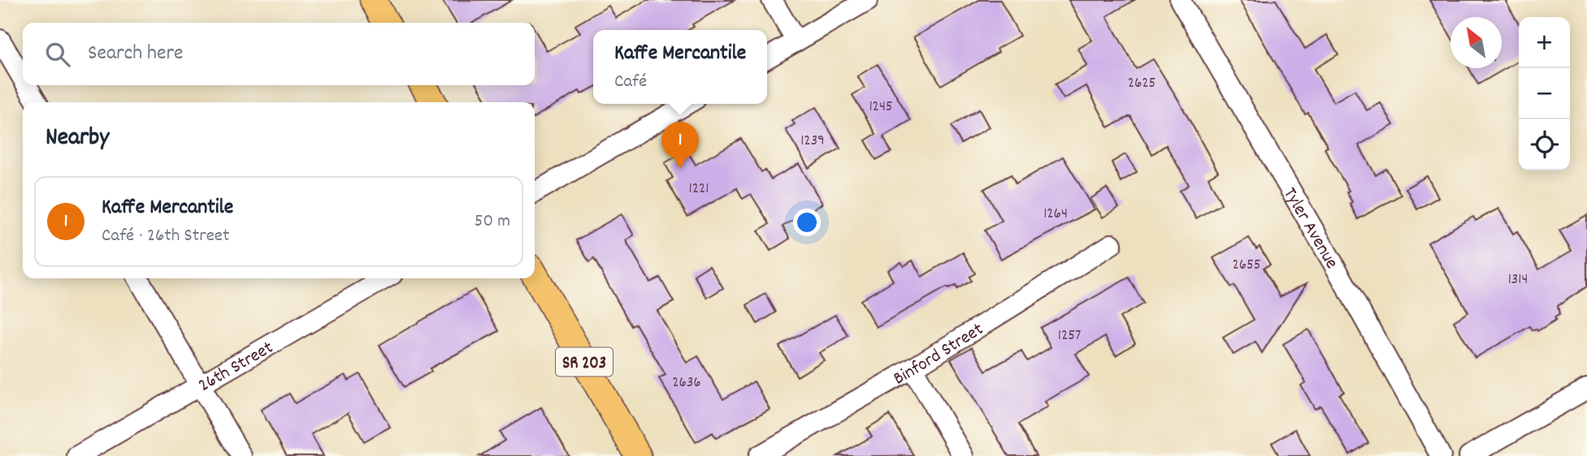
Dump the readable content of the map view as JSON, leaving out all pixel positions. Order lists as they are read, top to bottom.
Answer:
{
  "streets": {
    "main road": ["SR 203"],
    "street": ["Tyler Avenue", "Binford Street", "26th Street"]
  },
  "house_numbers": [
    "2625",
    "1245",
    "1239",
    "1221",
    "1264",
    "2655",
    "1314",
    "1257",
    "2636"
  ],
  "north": "top left",
  "page": {
    "map_buttons": ["+", "−"],
    "search": "Search here",
    "popup": ["Kaffe Mercantile", "Café"],
    "heading": "Nearby",
    "pins": "1",
    "list": [
      {
        "mark": "1",
        "name": "Kaffe Mercantile",
        "note": "Café · 26th Street",
        "value": "50 m"
      }
    ]
  }
}
